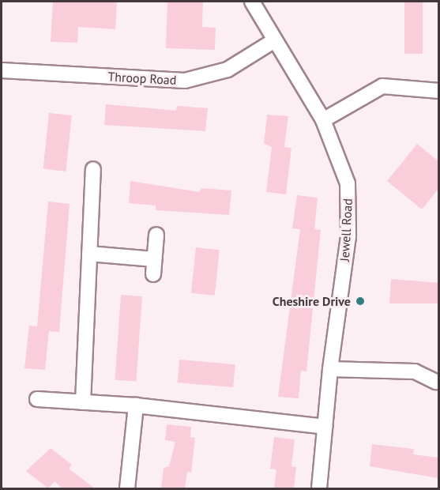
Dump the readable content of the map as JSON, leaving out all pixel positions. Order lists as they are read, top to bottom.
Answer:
{
  "streets": {
    "street": ["Throop Road", "Jewell Road"]
  },
  "crossings": [
    ["Throop Road", "Jewell Road"]
  ],
  "places": ["Cheshire Drive"]
}
